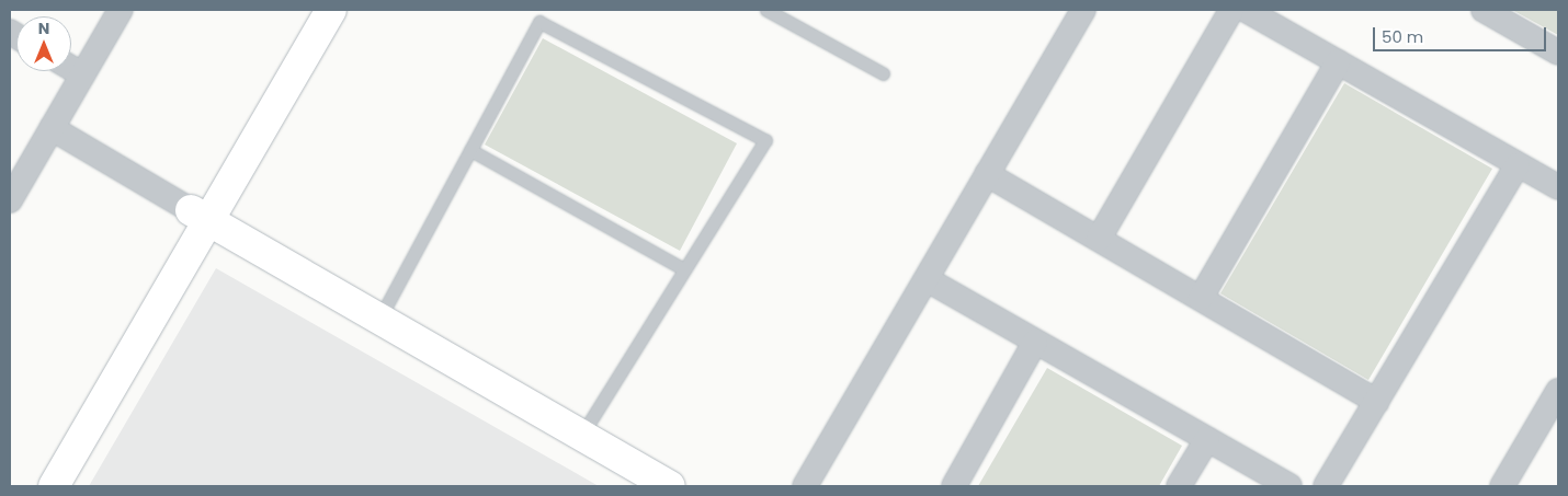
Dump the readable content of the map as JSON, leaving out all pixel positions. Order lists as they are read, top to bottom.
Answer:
{
  "scale_bar": "50 m",
  "north": "top"
}
